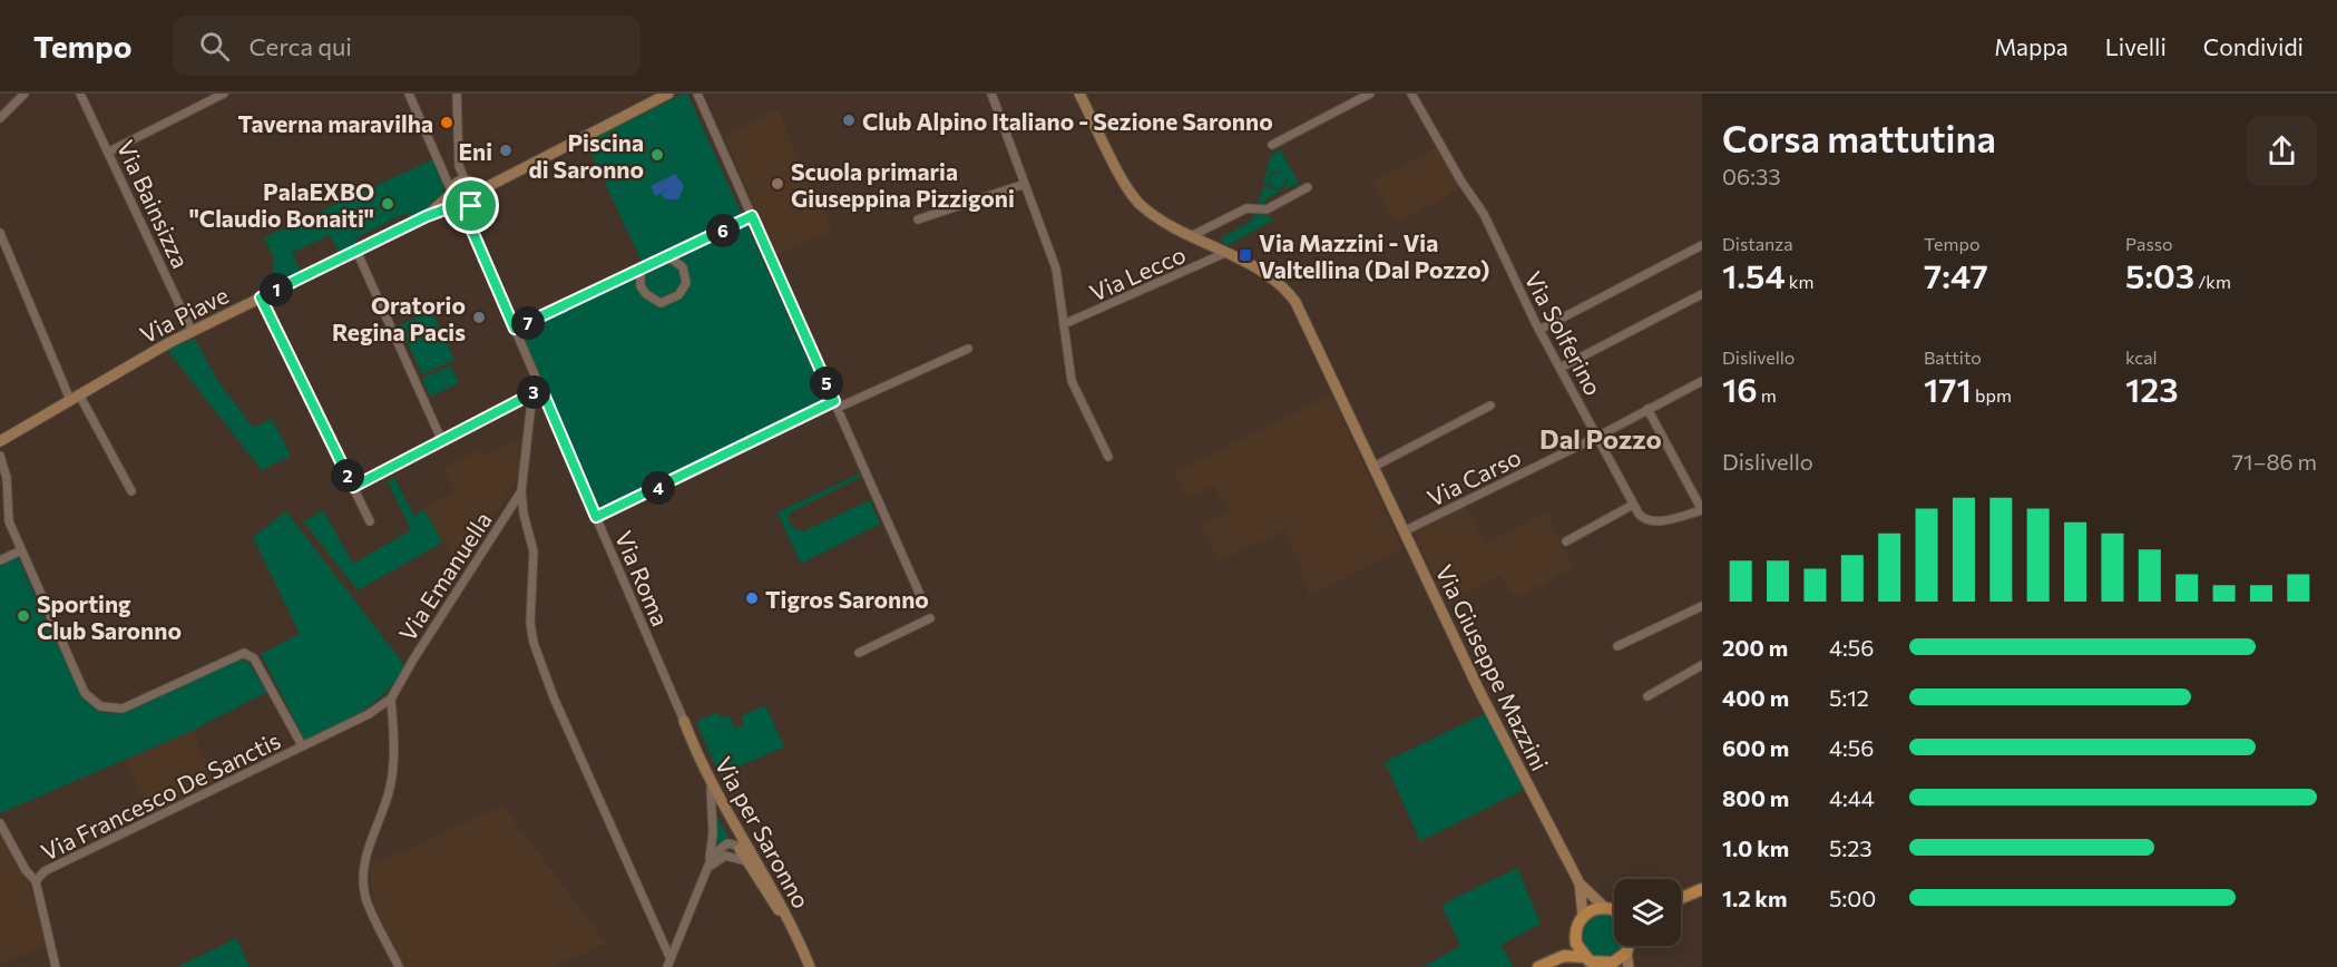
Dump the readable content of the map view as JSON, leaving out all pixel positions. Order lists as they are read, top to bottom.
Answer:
{
  "streets": {
    "street": [
      "Via Bainsizza",
      "Via Lecco",
      "Via Piave",
      "Via Solferino",
      "Via Carso",
      "Via Emanuella",
      "Via Roma",
      "Via Giuseppe Mazzini",
      "Via Francesco De Sanctis",
      "Via per Saronno"
    ]
  },
  "crossings": [
    ["Via Bainsizza", "Via Piave"],
    ["Via Lecco", "Via Giuseppe Mazzini"],
    ["Via Piave", "Via Roma"],
    ["Via Solferino", "Via Carso"],
    ["Via Carso", "Via Giuseppe Mazzini"],
    ["Via Emanuella", "Via Francesco De Sanctis"],
    ["Via Roma", "Via per Saronno"]
  ],
  "districts": ["Dal Pozzo"],
  "places": {
    "other": [
      "Club Alpino Italiano - Sezione Saronno",
      "Taverna maravilha",
      "Eni",
      "Piscina di Saronno",
      "Scuola primaria Giuseppina Pizzigoni",
      "PalaEXBO \"Claudio Bonaiti\"",
      "Oratorio Regina Pacis",
      "Tigros Saronno",
      "Sporting Club Saronno"
    ],
    "transit": ["Via Mazzini - Via Valtellina (Dal Pozzo)"]
  },
  "page": {
    "header": "Tempo",
    "search": "Cerca qui",
    "nav": ["Mappa", "Livelli", "Condividi"],
    "heading": ["Corsa mattutina", "06:33"],
    "stats": [
      ["Distanza", "1.54 km"],
      ["Tempo", "7:47"],
      ["Passo", "5:03 /km"],
      ["Dislivello", "16 m"],
      ["Battito", "171 bpm"],
      ["kcal", "123"]
    ],
    "pins": [
      "6",
      "1",
      "7",
      "5",
      "3",
      "2",
      "4"
    ],
    "chart": ["Dislivello", "71–86 m"],
    "list": [
      {
        "name": "200 m",
        "note": "4:56"
      },
      {
        "name": "400 m",
        "note": "5:12"
      },
      {
        "name": "600 m",
        "note": "4:56"
      },
      {
        "name": "800 m",
        "note": "4:44"
      },
      {
        "name": "1.0 km",
        "note": "5:23"
      },
      {
        "name": "1.2 km",
        "note": "5:00"
      }
    ]
  }
}
